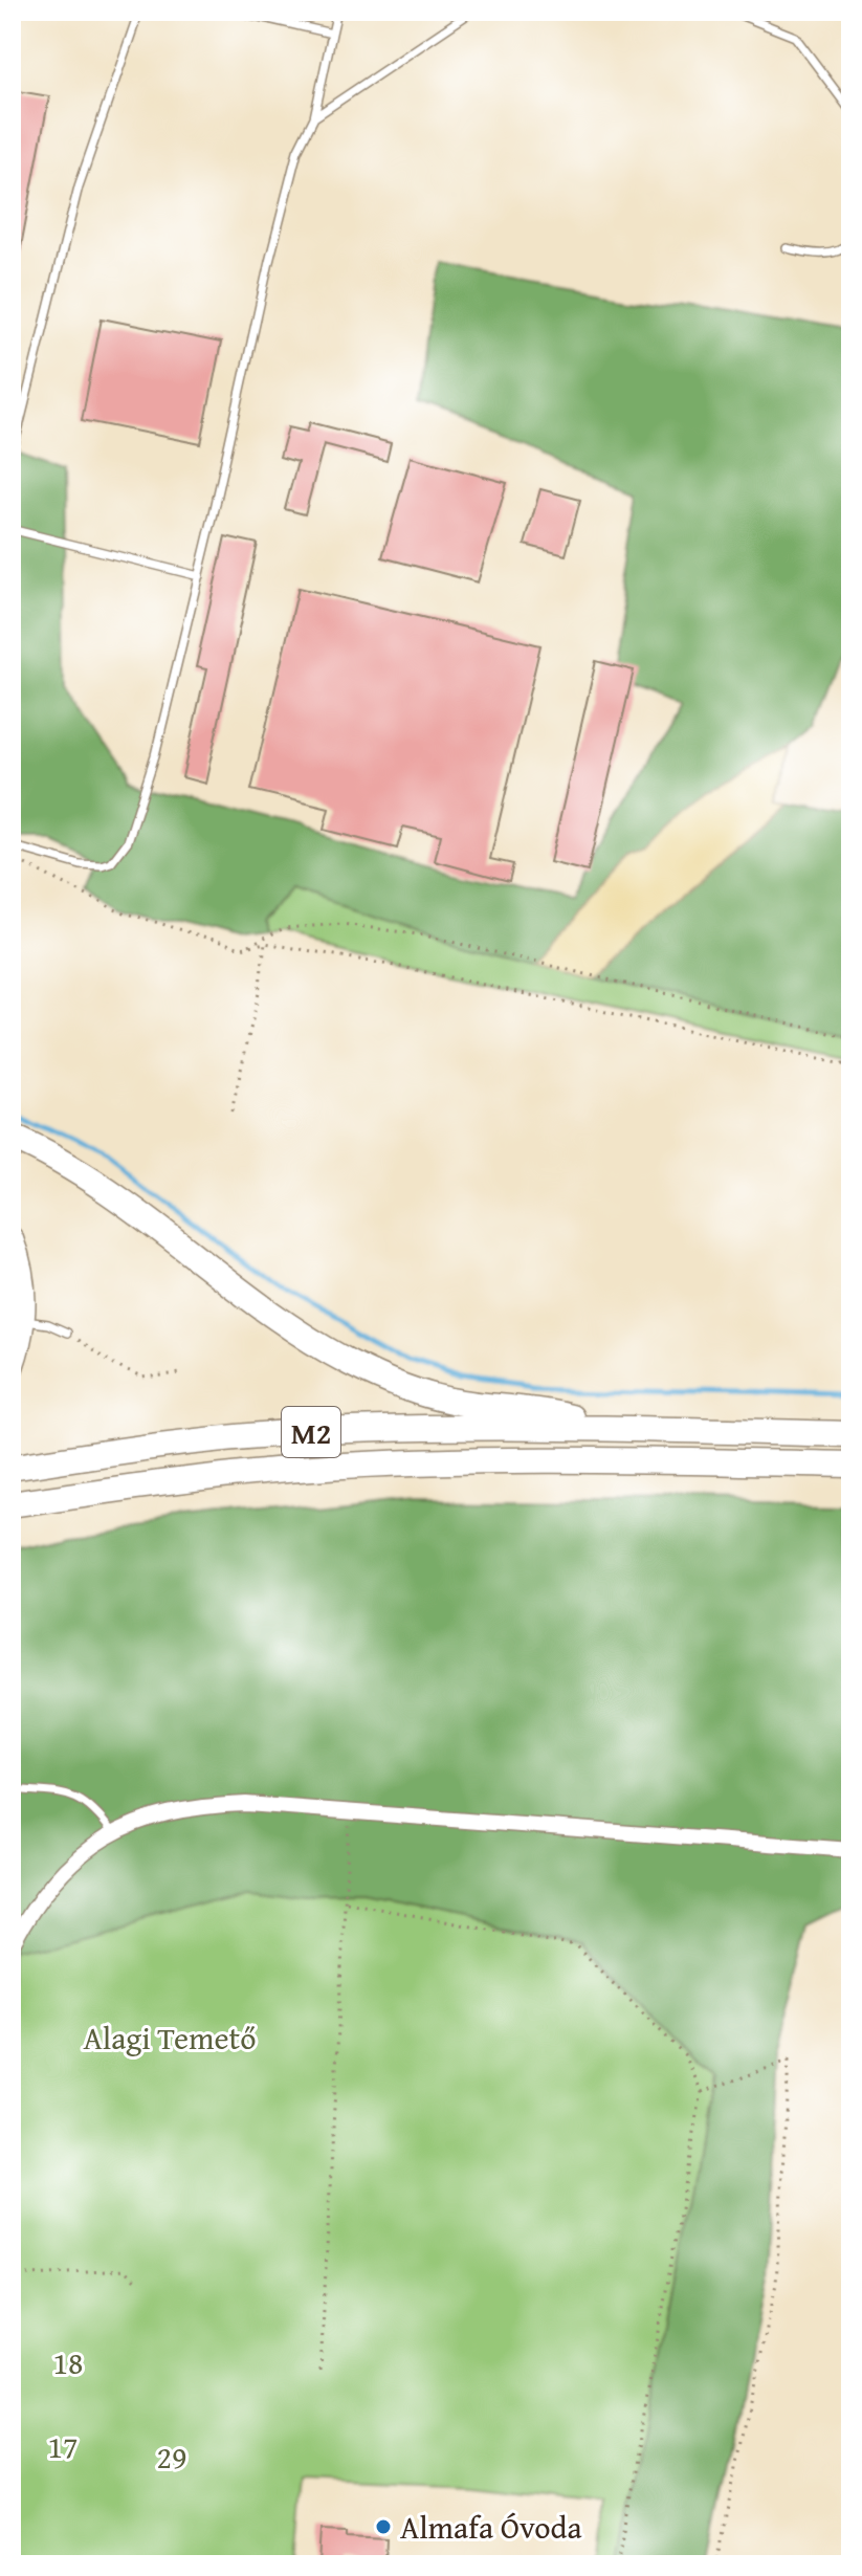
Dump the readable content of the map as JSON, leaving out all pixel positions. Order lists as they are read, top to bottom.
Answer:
{
  "streets": {
    "highway": ["M2"]
  },
  "parks": [
    "Alagi Temető",
    "18",
    "17",
    "29"
  ],
  "places": ["Almafa Óvoda"]
}
